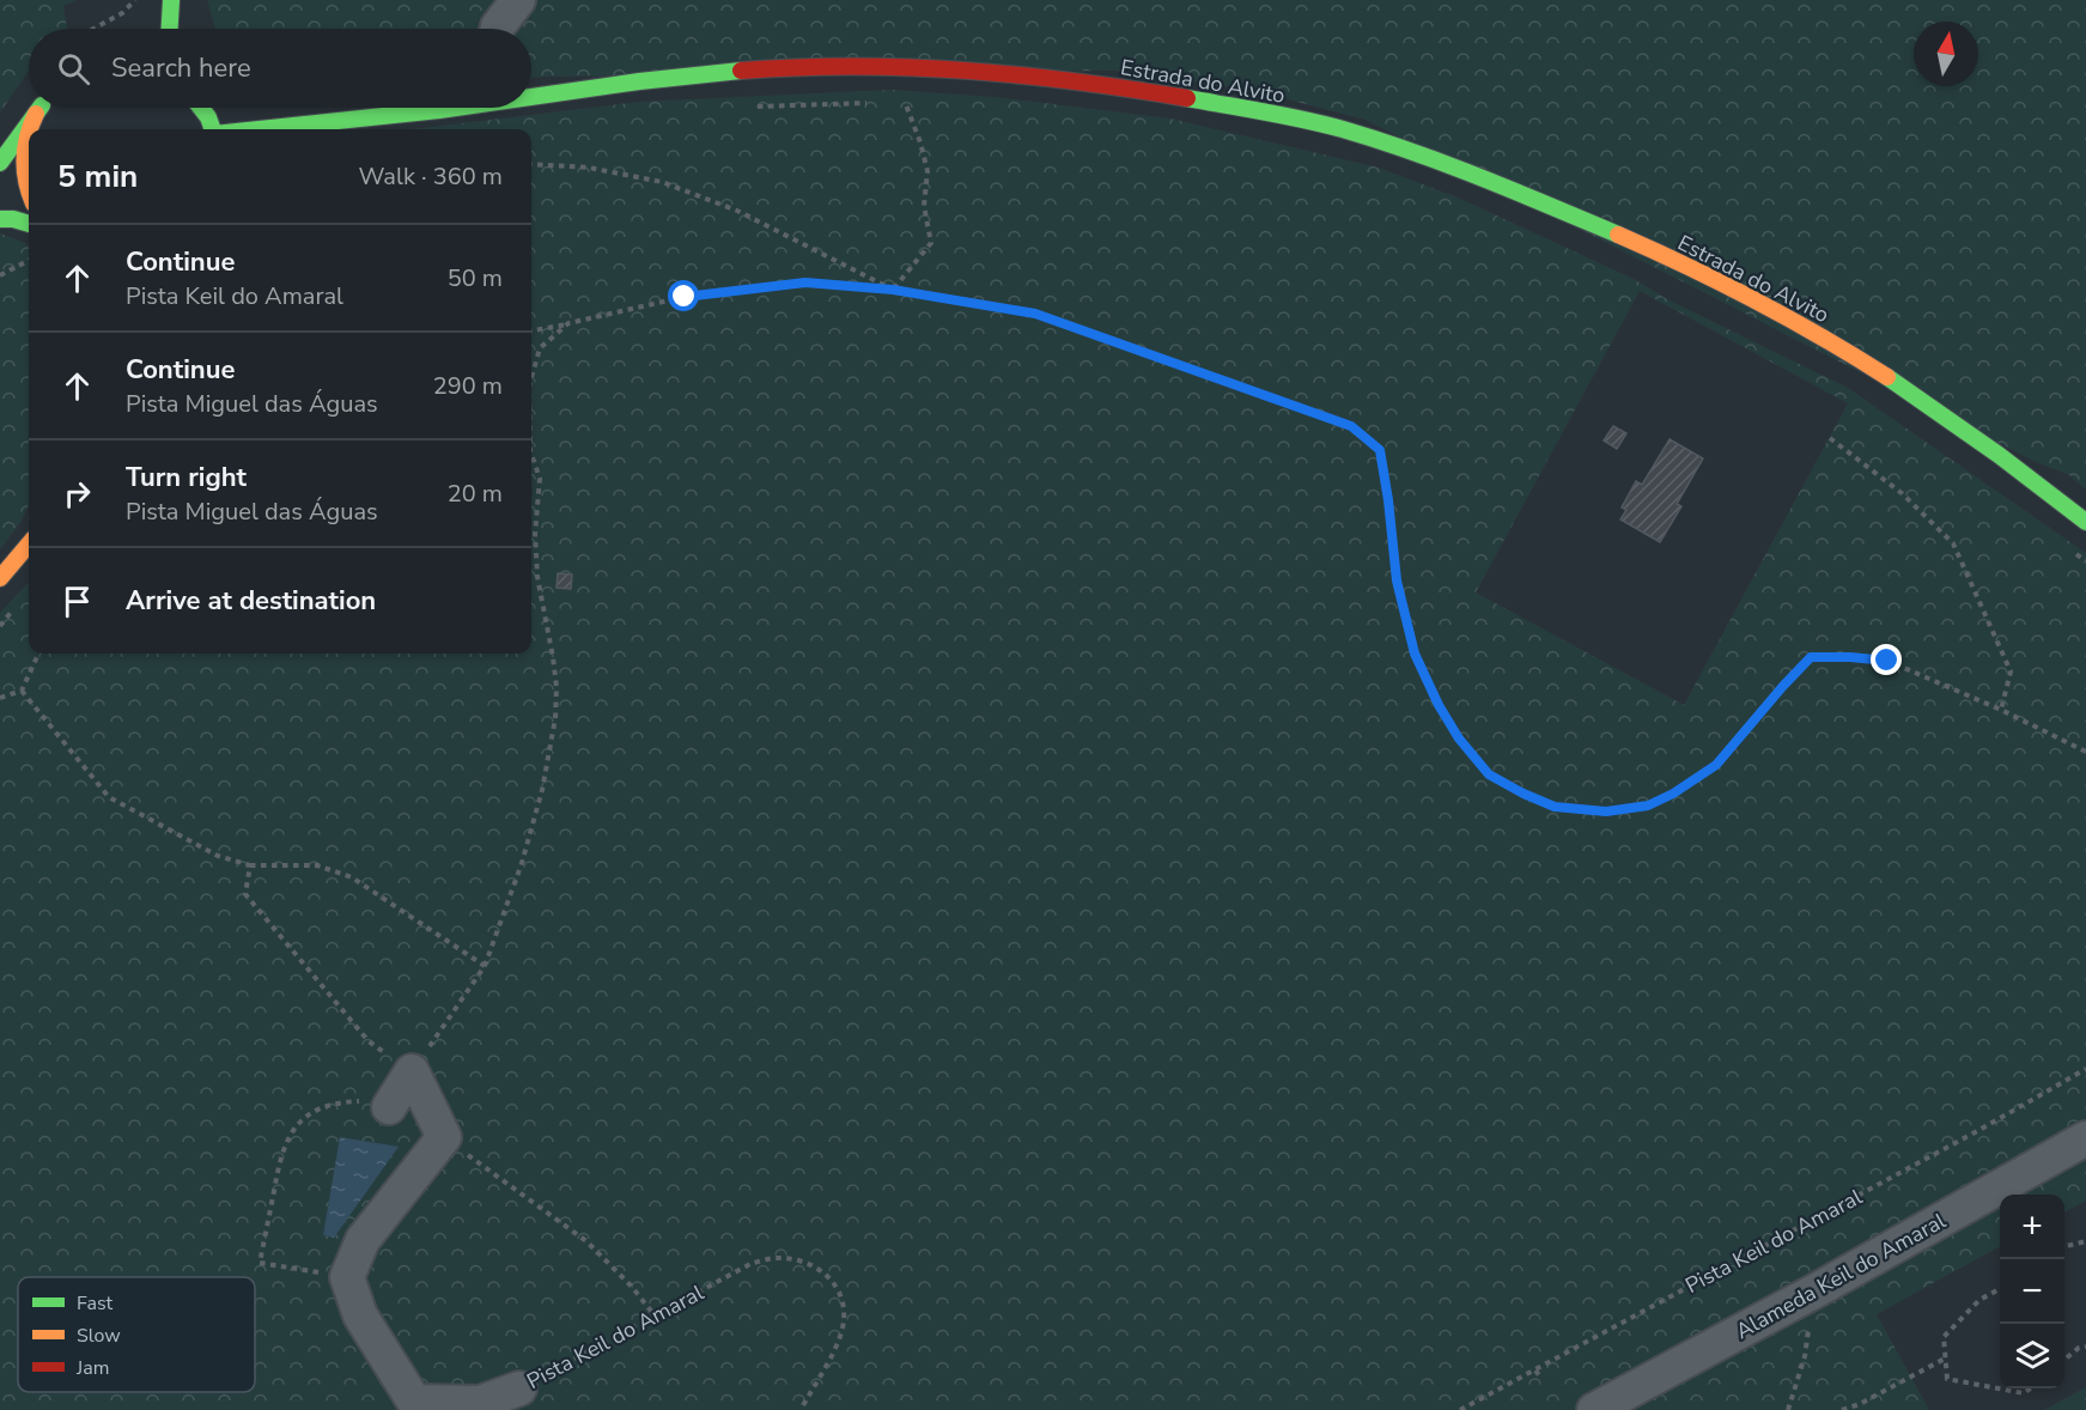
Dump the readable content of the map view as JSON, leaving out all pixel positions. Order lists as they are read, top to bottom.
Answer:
{
  "streets": {
    "main road": ["Estrada do Alvito"],
    "street": ["Pista Keil do Amaral", "Alameda Keil do Amaral"]
  },
  "legend": ["Fast", "Slow", "Jam"],
  "north": "top",
  "page": {
    "search": "Search here",
    "heading": ["5 min", "Walk · 360 m"],
    "list": [
      ["Continue", "Pista Keil do Amaral", "50 m"],
      ["Continue", "Pista Miguel das Águas", "290 m"],
      ["Turn right", "Pista Miguel das Águas", "20 m"],
      "Arrive at destination"
    ],
    "map_buttons": ["+", "−"]
  }
}
